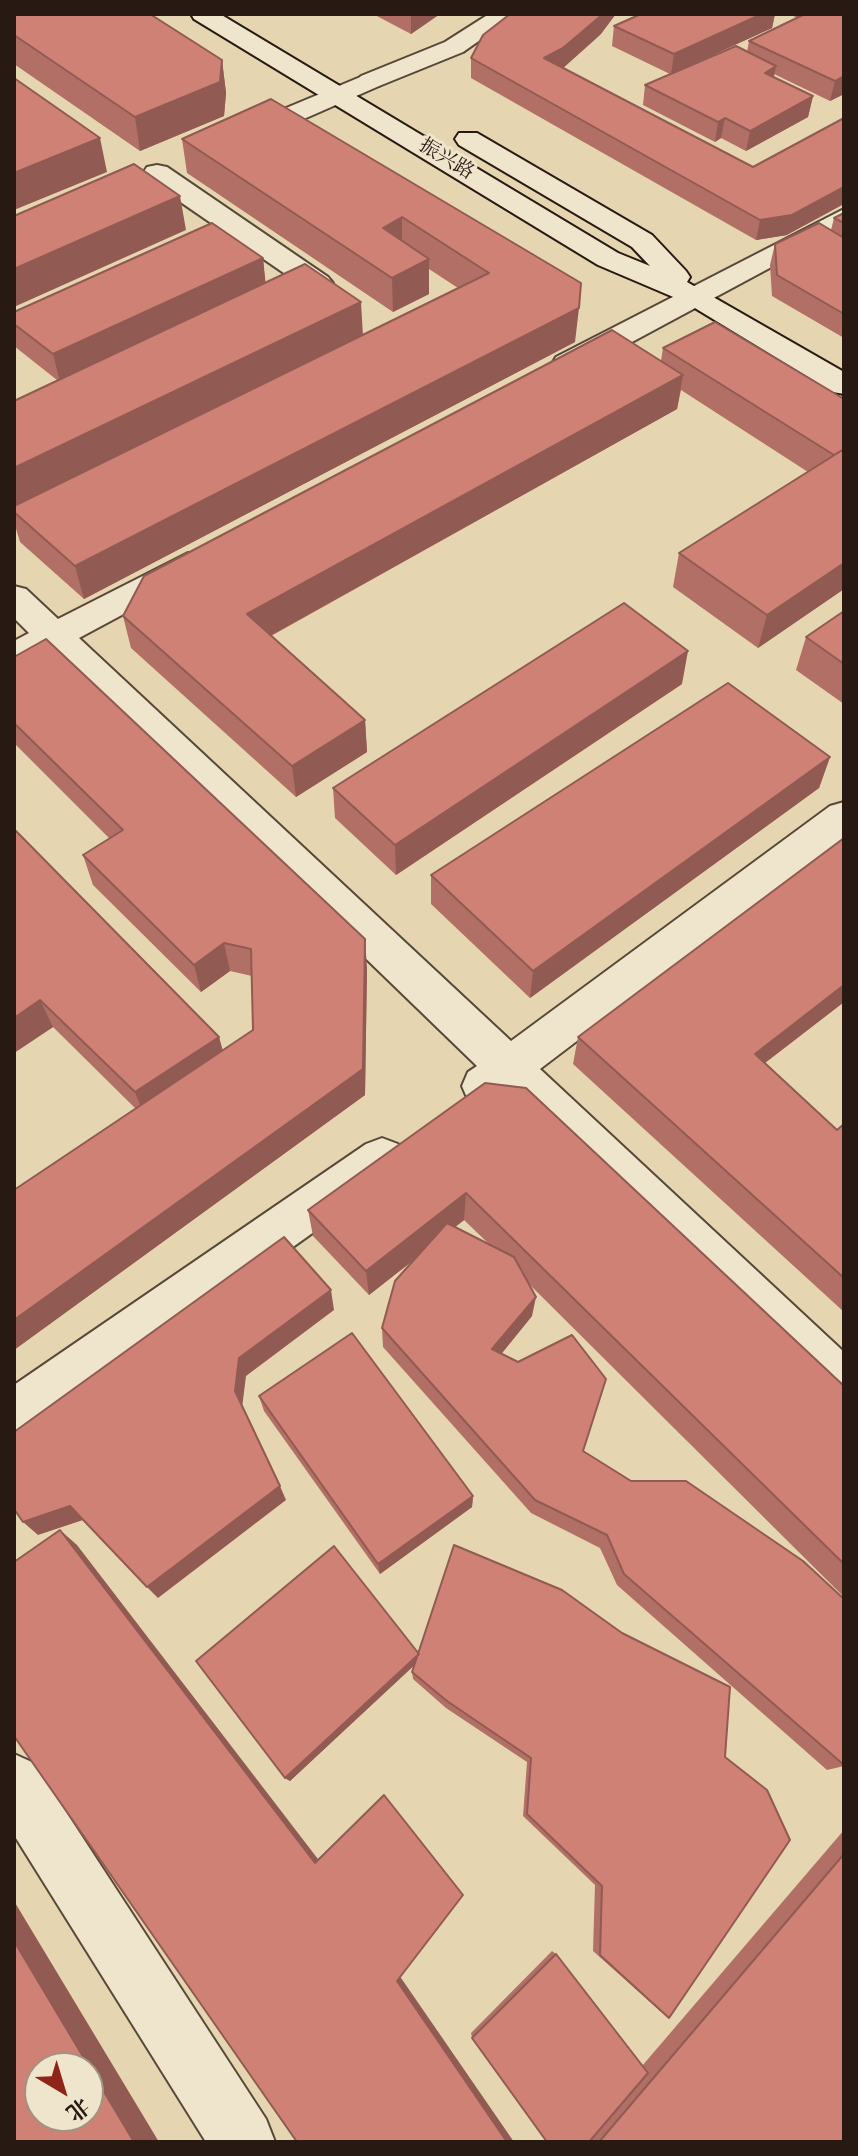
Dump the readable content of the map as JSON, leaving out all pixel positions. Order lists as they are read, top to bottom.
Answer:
{
  "streets": {
    "street": ["振兴路"]
  },
  "north": "bottom right"
}
